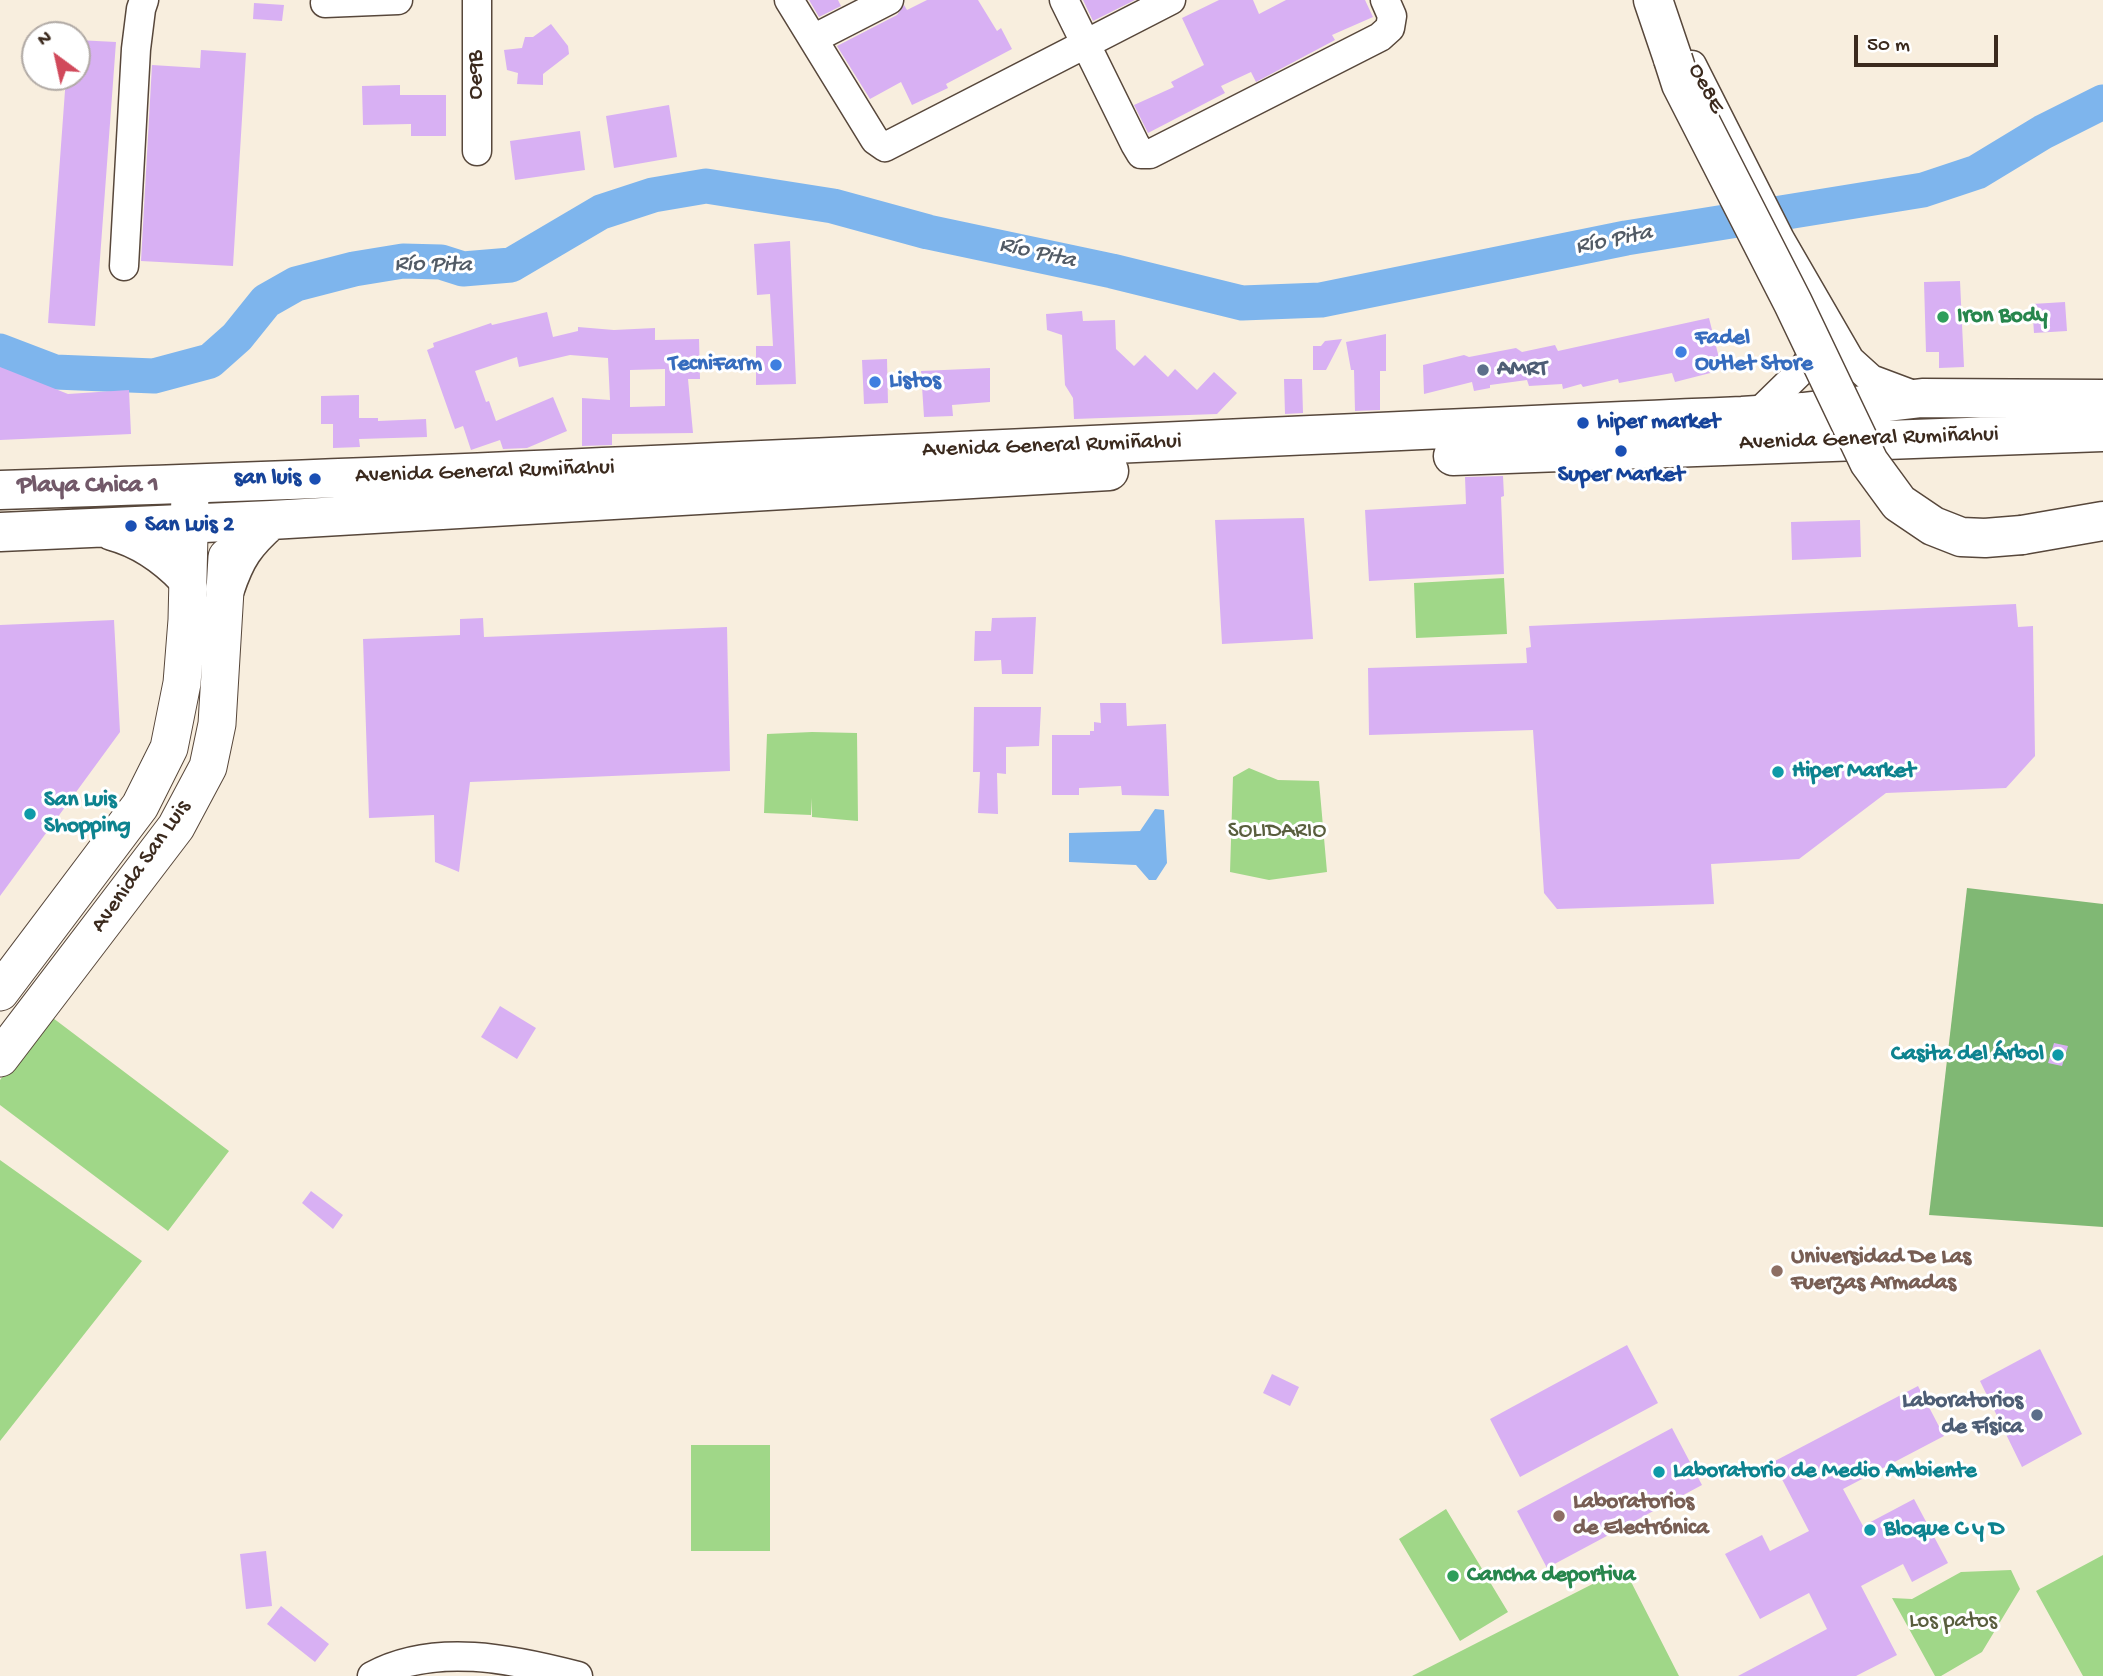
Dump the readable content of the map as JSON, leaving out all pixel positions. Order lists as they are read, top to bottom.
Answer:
{
  "streets": {
    "highway": ["Avenida General Rumiñahui"],
    "main road": ["Avenida San Luis"],
    "street": ["Oe9B", "Oe8E"]
  },
  "crossings": [
    ["Avenida General Rumiñahui", "Avenida San Luis"]
  ],
  "districts": ["Playa Chica 1"],
  "water": ["Río Pita"],
  "parks": ["SOLIDARIO", "Los patos"],
  "places": [
    "Iron Body",
    "Fadel Outlet Store",
    "TecniFarm",
    "AMRT",
    "Listos",
    "hiper market",
    "Super Market",
    "san luis",
    "San Luis 2",
    "Hiper Market",
    "San Luis Shopping",
    "Casita del Árbol",
    "Universidad De Las Fuerzas Armadas",
    "Laboratorios de Física",
    "Laboratorio de Medio Ambiente",
    "Laboratorios de Electrónica",
    "Bloque C y D",
    "Cancha deportiva"
  ],
  "scale_bar": "50 m",
  "north": "top left"
}
